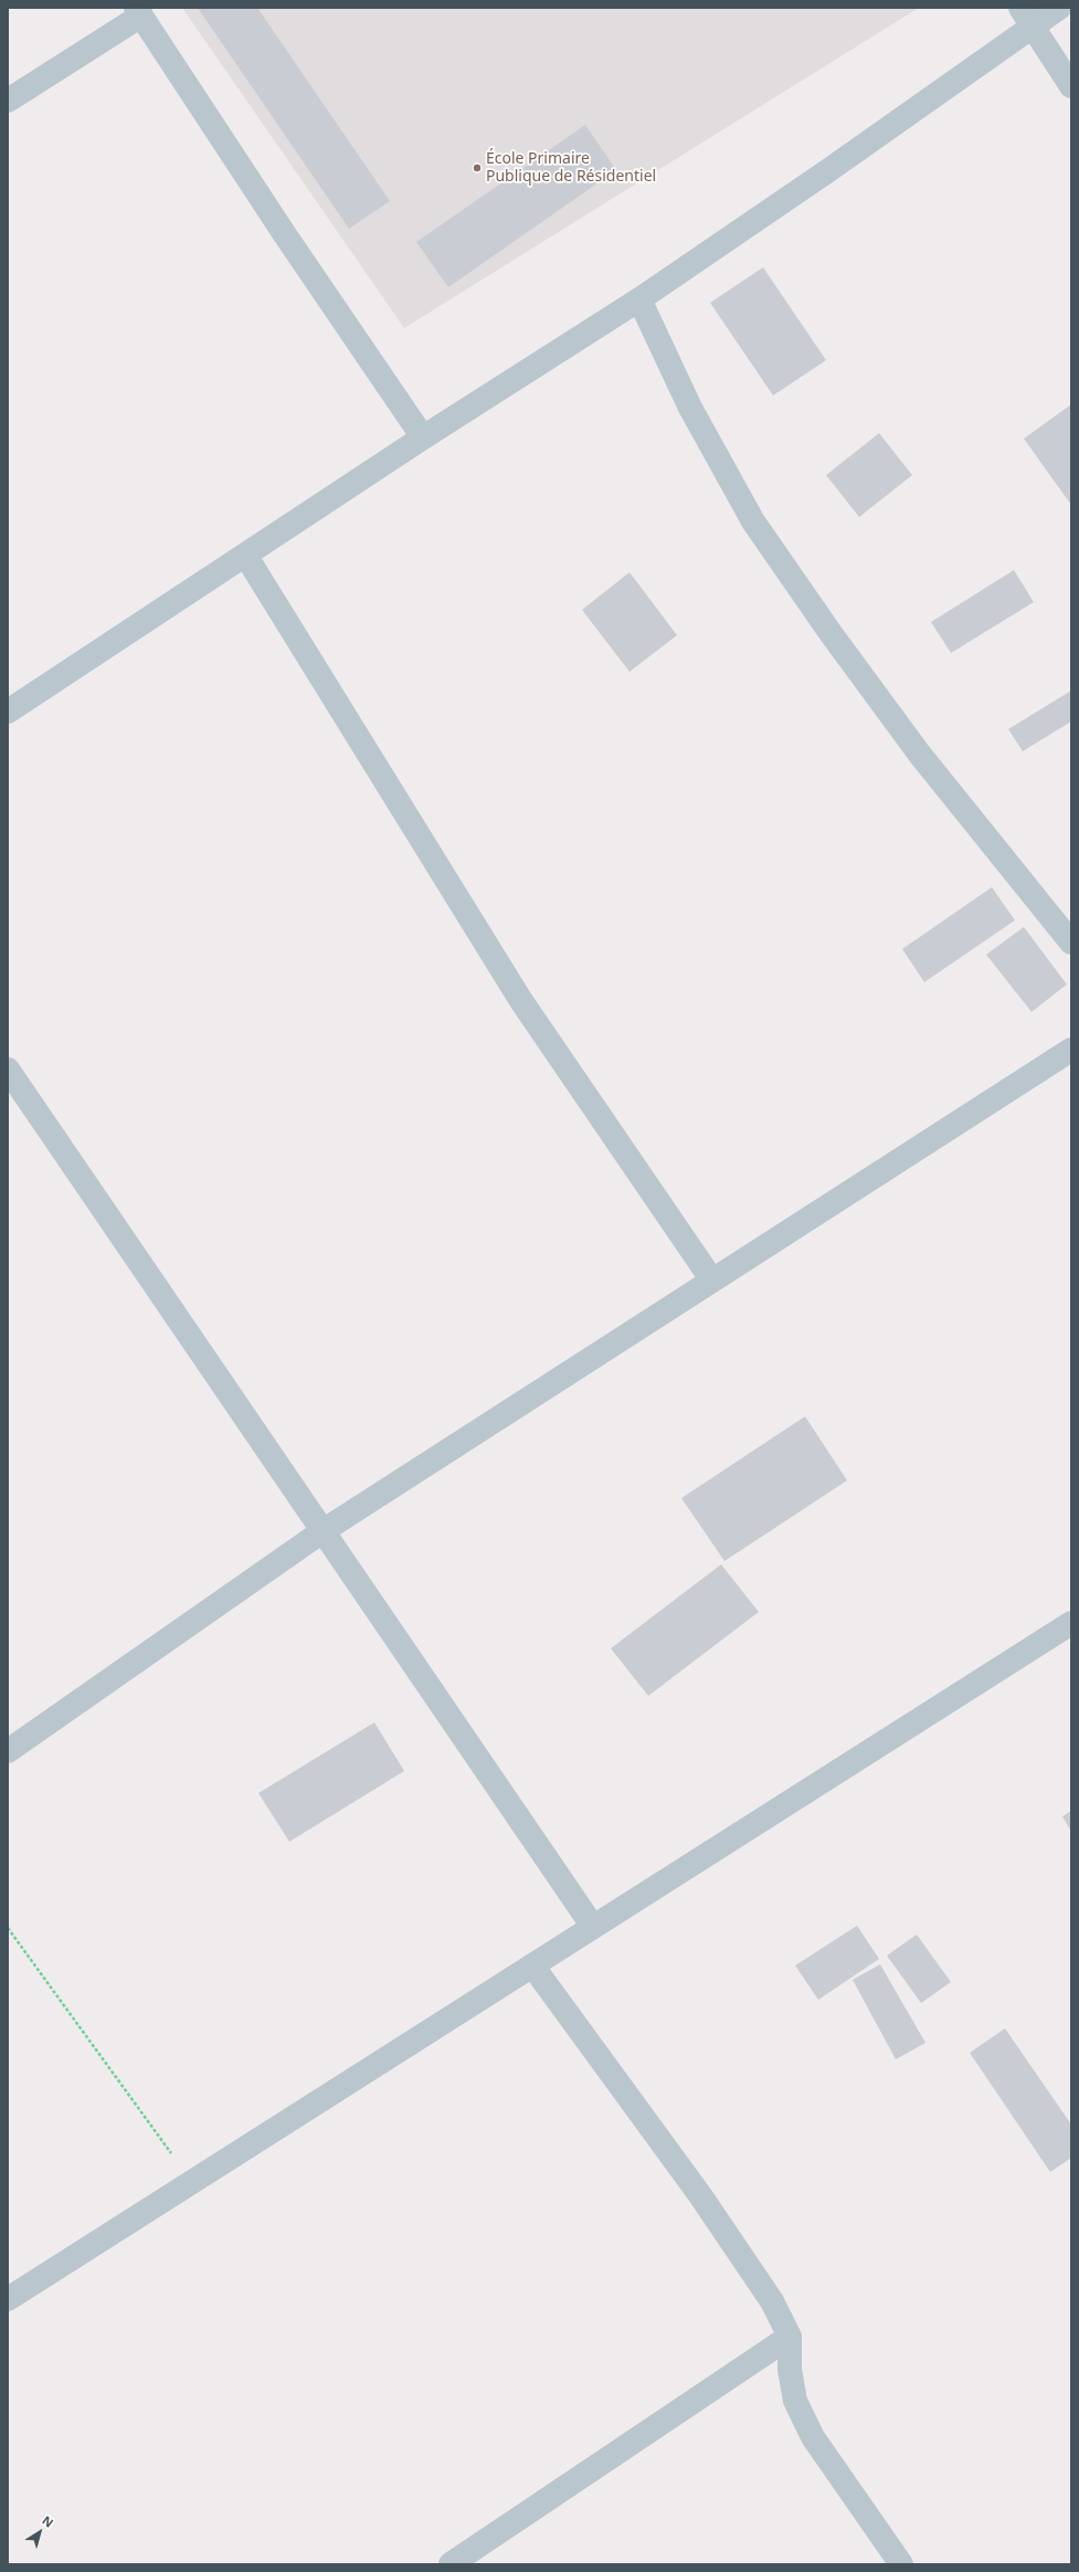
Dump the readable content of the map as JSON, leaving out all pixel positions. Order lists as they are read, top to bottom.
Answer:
{
  "places": ["École Primaire Publique de Résidentiel"],
  "north": "top right"
}
